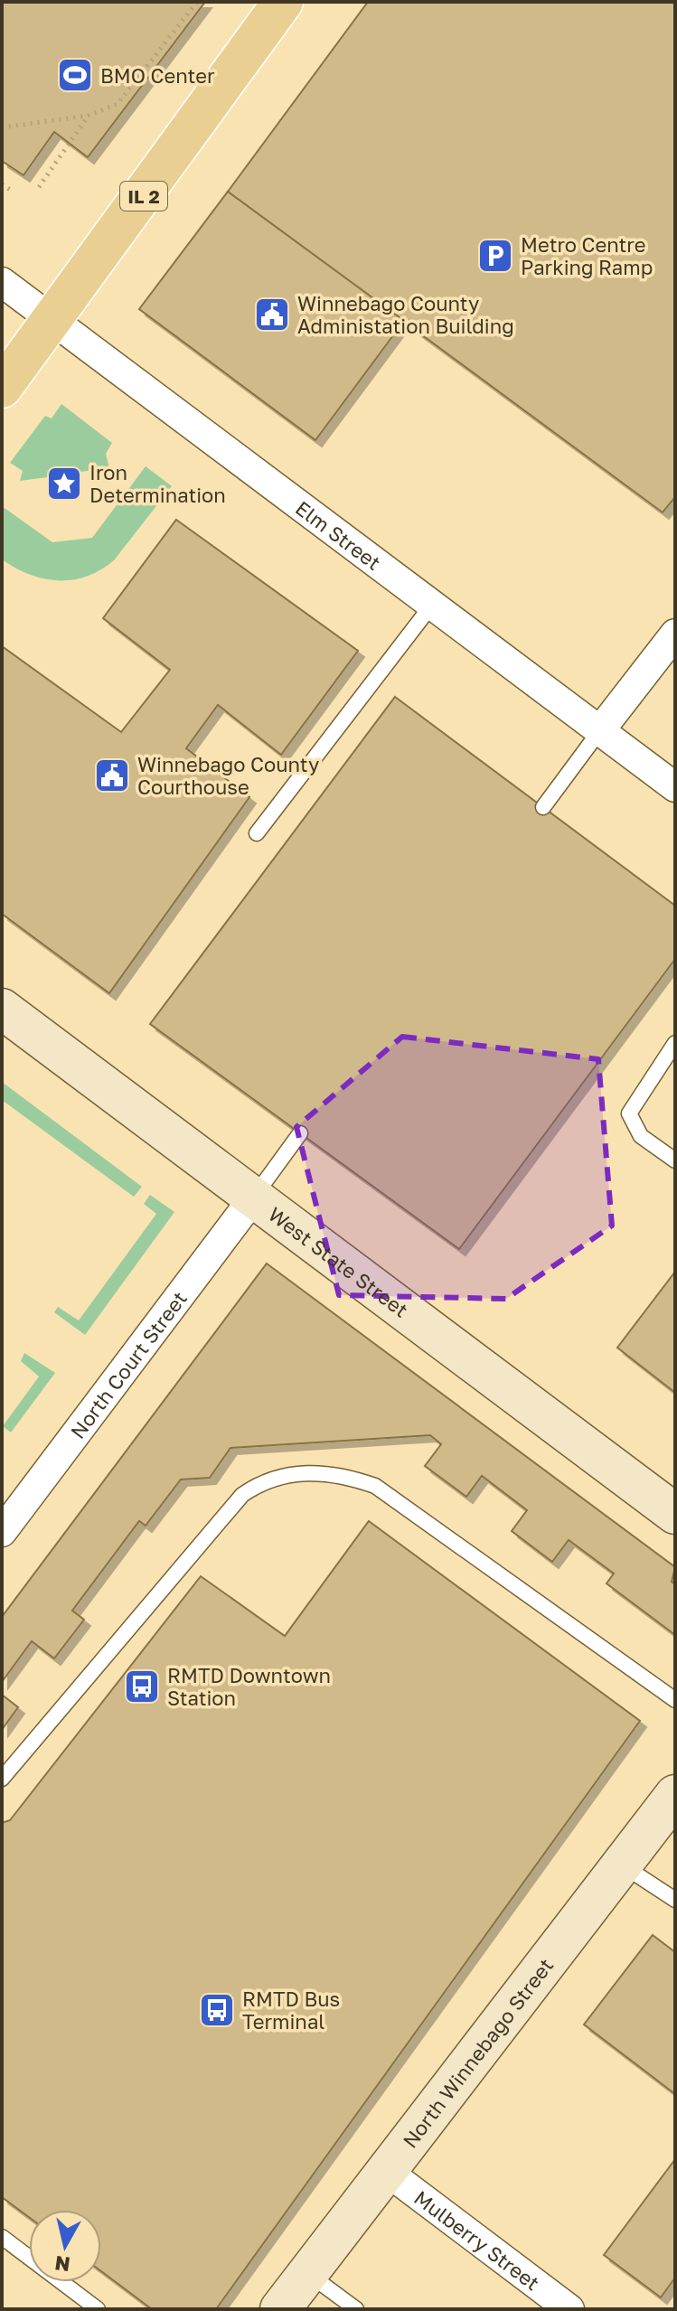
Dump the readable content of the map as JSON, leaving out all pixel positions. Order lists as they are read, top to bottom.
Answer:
{
  "streets": {
    "main road": ["IL 2", "West State Street", "North Winnebago Street"],
    "street": ["Elm Street", "North Court Street", "Mulberry Street"]
  },
  "crossings": [
    ["IL 2", "Elm Street"],
    ["West State Street", "North Court Street"],
    ["North Winnebago Street", "Mulberry Street"]
  ],
  "places": {
    "sports": ["BMO Center"],
    "parking": ["Metro Centre Parking Ramp"],
    "public building": ["Winnebago County Administation Building", "Winnebago County Courthouse"],
    "place": ["Iron Determination"],
    "bus stop": ["RMTD Downtown Station", "RMTD Bus Terminal"]
  },
  "north": "bottom"
}
